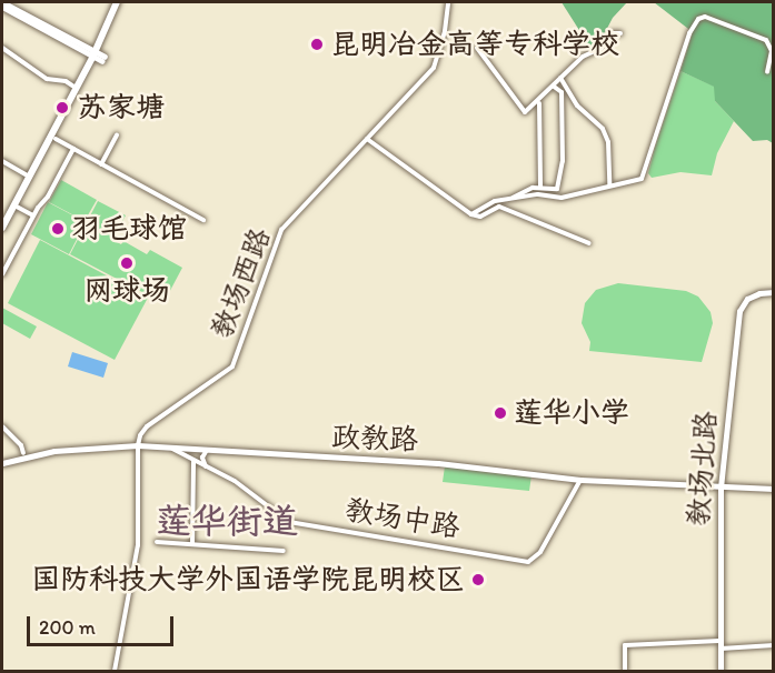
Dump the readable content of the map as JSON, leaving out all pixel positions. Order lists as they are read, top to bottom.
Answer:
{
  "streets": {
    "main road": ["政教路", "教场北路", "教场中路"],
    "street": ["教场西路"]
  },
  "crossings": [
    ["教场西路", "教场中路"],
    ["政教路", "教场中路"]
  ],
  "districts": ["莲华街道"],
  "places": [
    "昆明冶金高等专科学校",
    "苏家塘",
    "羽毛球馆",
    "网球场",
    "莲华小学",
    "国防科技大学外国语学院昆明校区"
  ],
  "scale_bar": "200 m"
}
